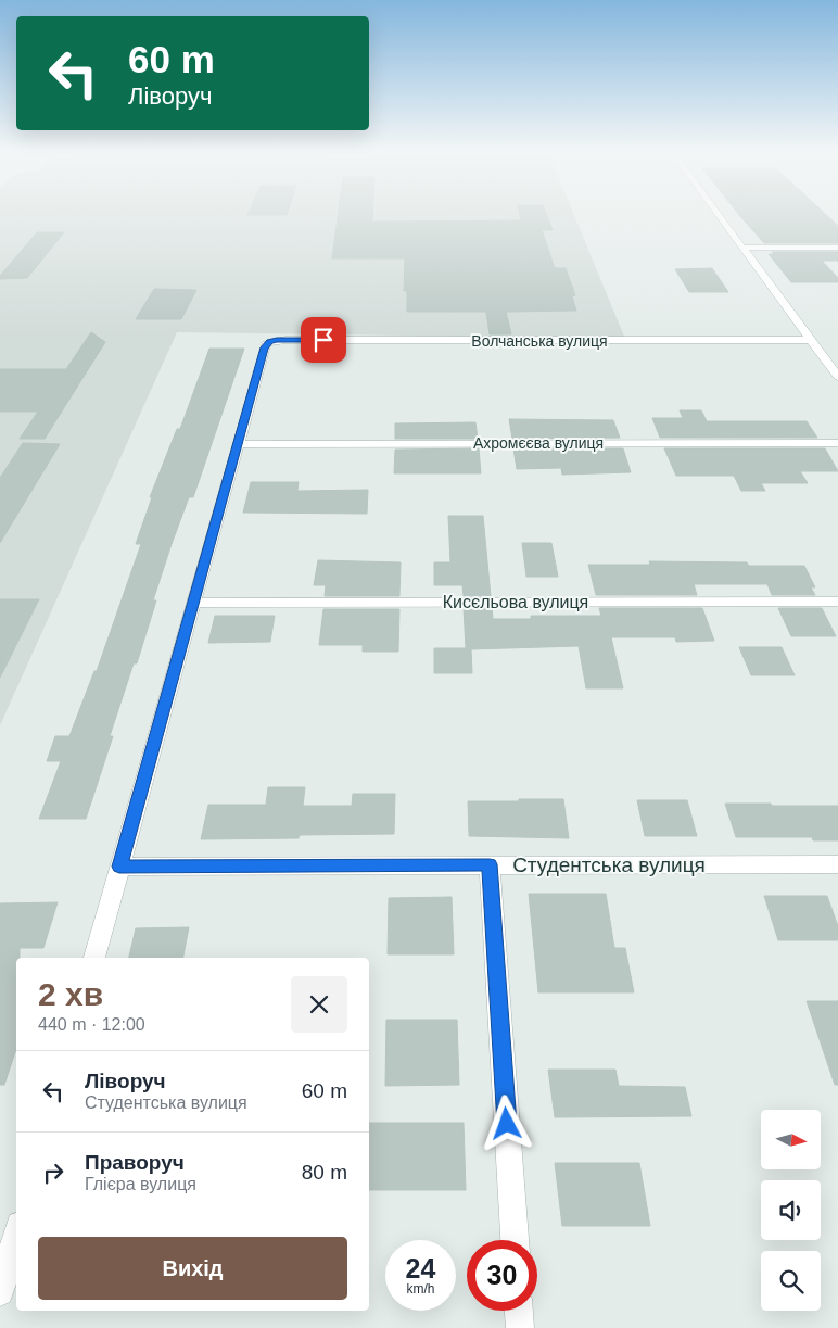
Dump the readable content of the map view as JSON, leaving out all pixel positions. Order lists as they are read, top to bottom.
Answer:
{
  "streets": {
    "street": [
      "Волчанська вулиця",
      "Ахромєєва вулиця",
      "Кисєльова вулиця",
      "Студентська вулиця"
    ]
  },
  "crossings": [
    ["Волчанська вулиця", "Ахромєєва вулиця"]
  ],
  "north": "right",
  "page": {
    "turn": ["60 m", "Ліворуч"],
    "heading": ["2 хв", "440 m · 12:00"],
    "list": [
      {
        "name": "Ліворуч",
        "note": "Студентська вулиця",
        "value": "60 m"
      },
      {
        "name": "Праворуч",
        "note": "Глієра вулиця",
        "value": "80 m"
      }
    ],
    "buttons": "Вихід",
    "speed": "24 km/h",
    "limit": "30"
  }
}
